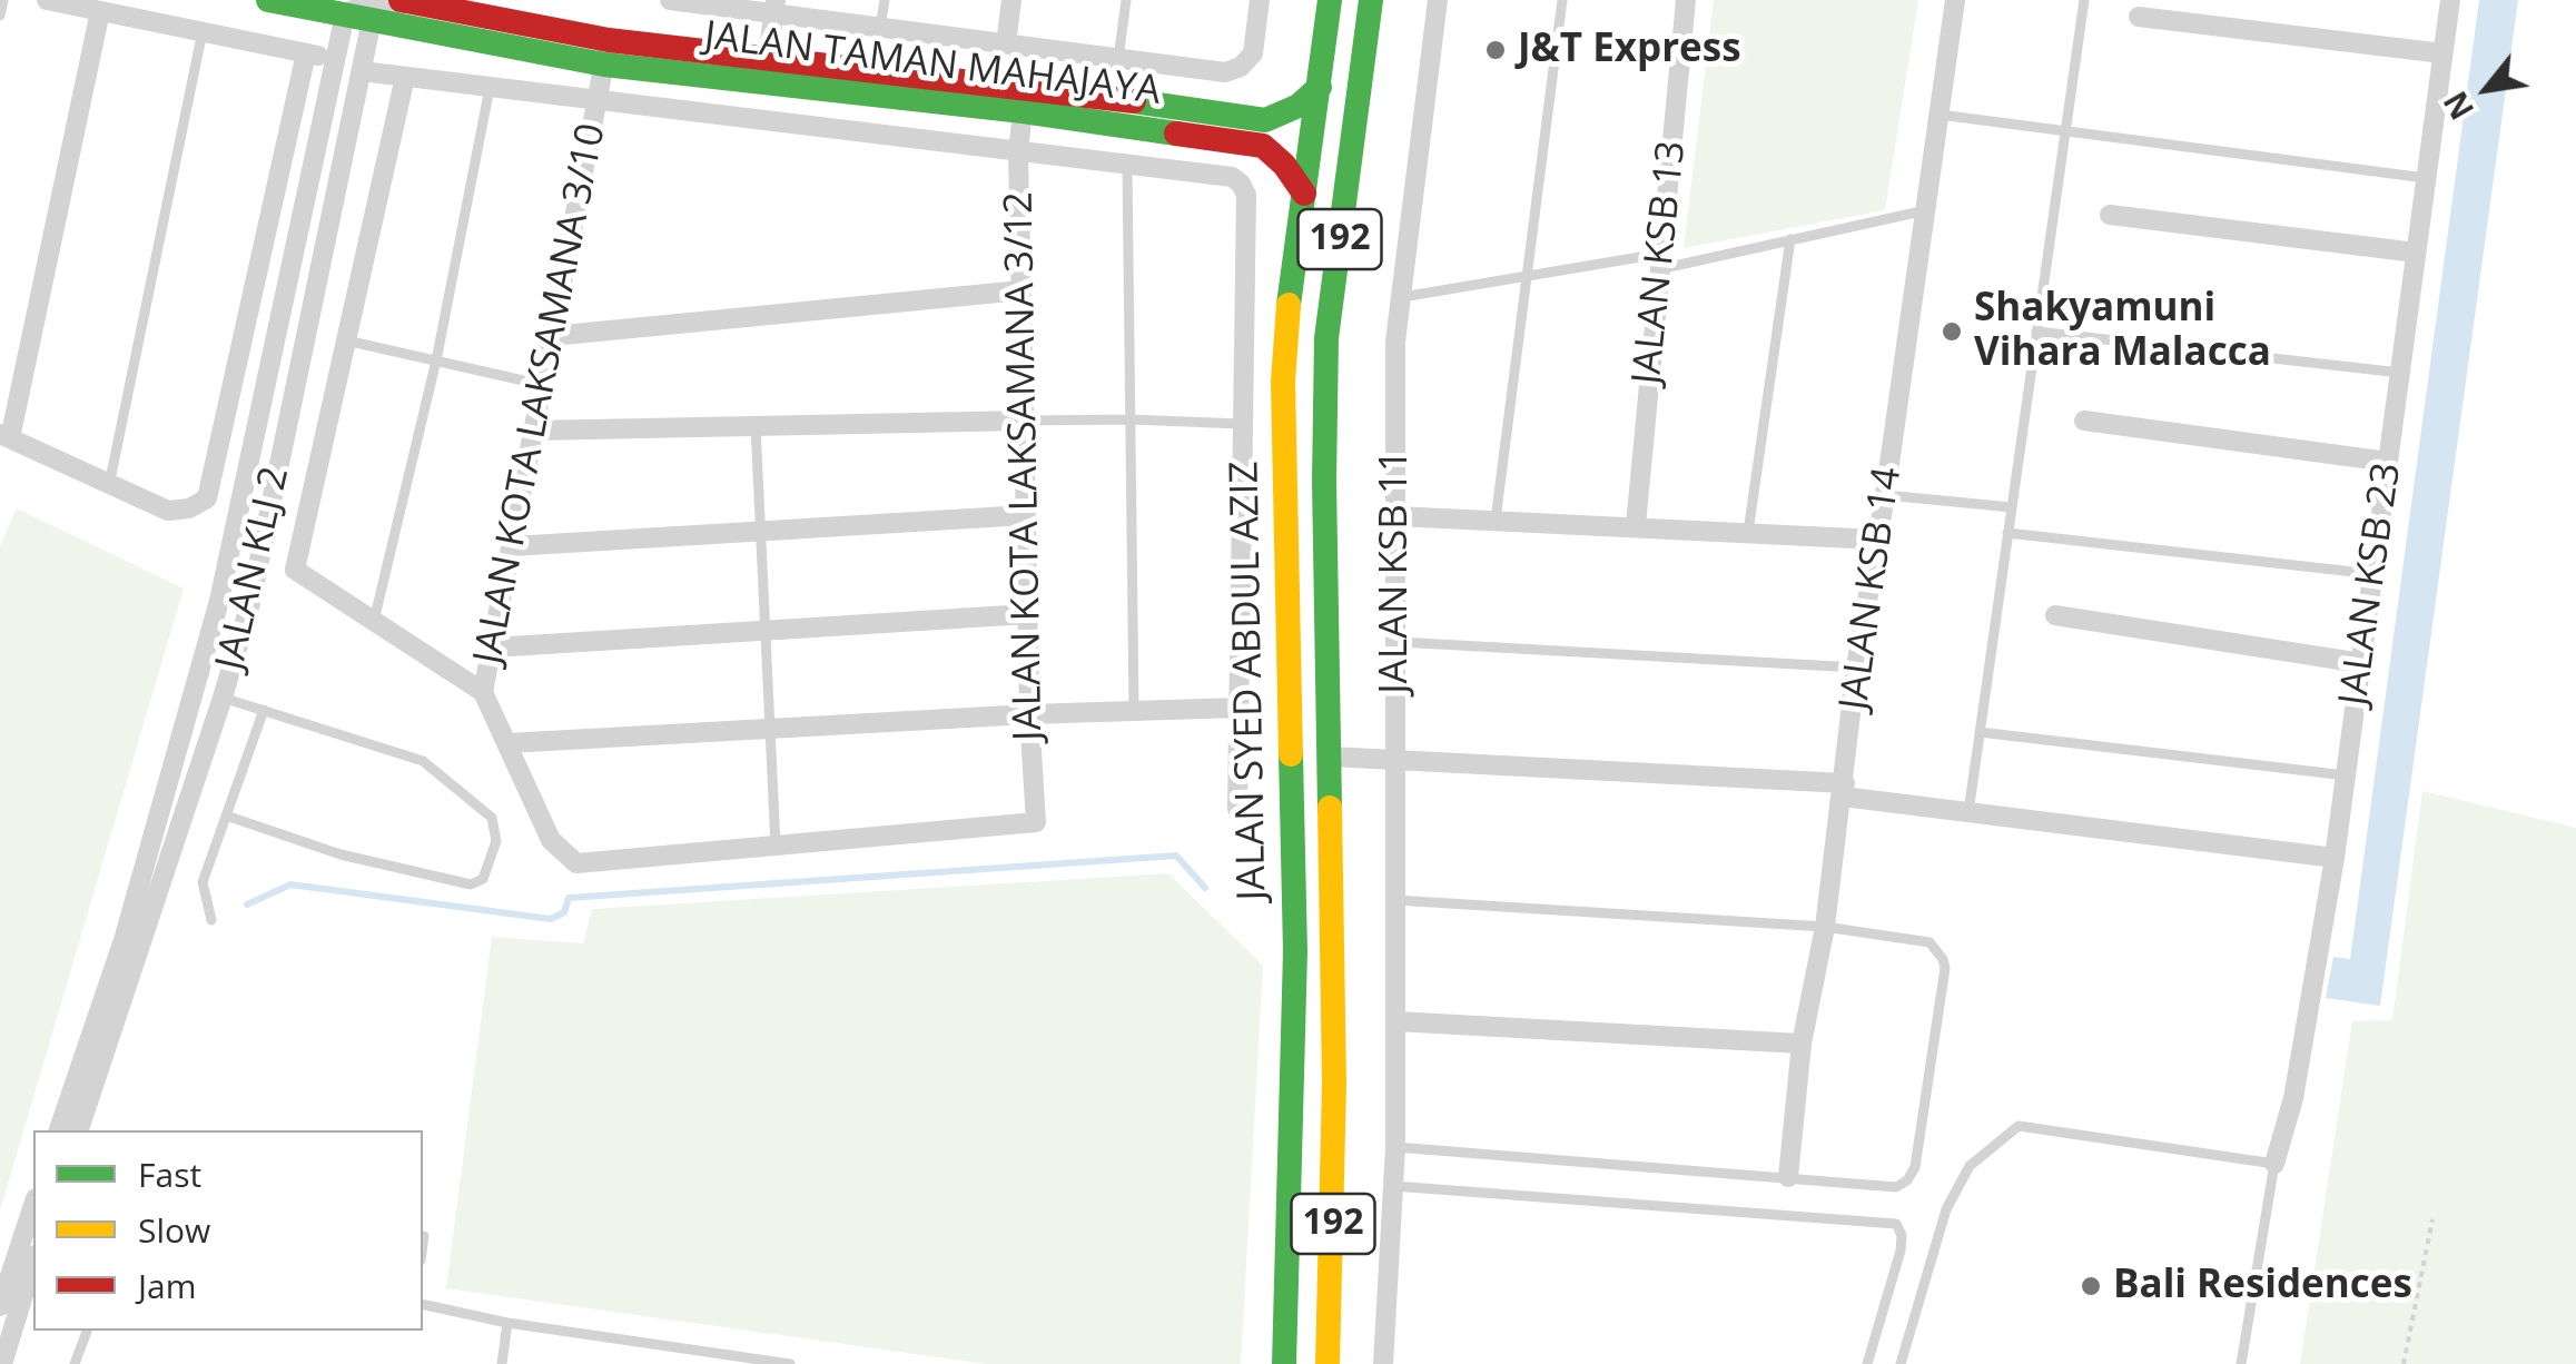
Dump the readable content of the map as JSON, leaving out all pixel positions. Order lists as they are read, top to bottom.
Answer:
{
  "streets": {
    "main road": ["JALAN TAMAN MAHAJAYA", "192", "JALAN SYED ABDUL AZIZ"],
    "street": [
      "JALAN KSB 13",
      "JALAN KOTA LAKSAMANA 3/10",
      "JALAN KOTA LAKSAMANA 3/12",
      "JALAN KLJ 2",
      "JALAN KSB 11",
      "JALAN KSB 23",
      "JALAN KSB 14"
    ]
  },
  "crossings": [
    ["JALAN TAMAN MAHAJAYA", "JALAN KOTA LAKSAMANA 3/10"],
    ["JALAN TAMAN MAHAJAYA", "JALAN KOTA LAKSAMANA 3/12"],
    ["JALAN TAMAN MAHAJAYA", "JALAN KLJ 2"],
    ["JALAN TAMAN MAHAJAYA", "JALAN SYED ABDUL AZIZ"],
    ["JALAN KOTA LAKSAMANA 3/10", "JALAN KOTA LAKSAMANA 3/12"]
  ],
  "places": ["J&T Express", "Shakyamuni Vihara Malacca", "Bali Residences"],
  "legend": ["Fast", "Slow", "Jam"],
  "north": "bottom left"
}
